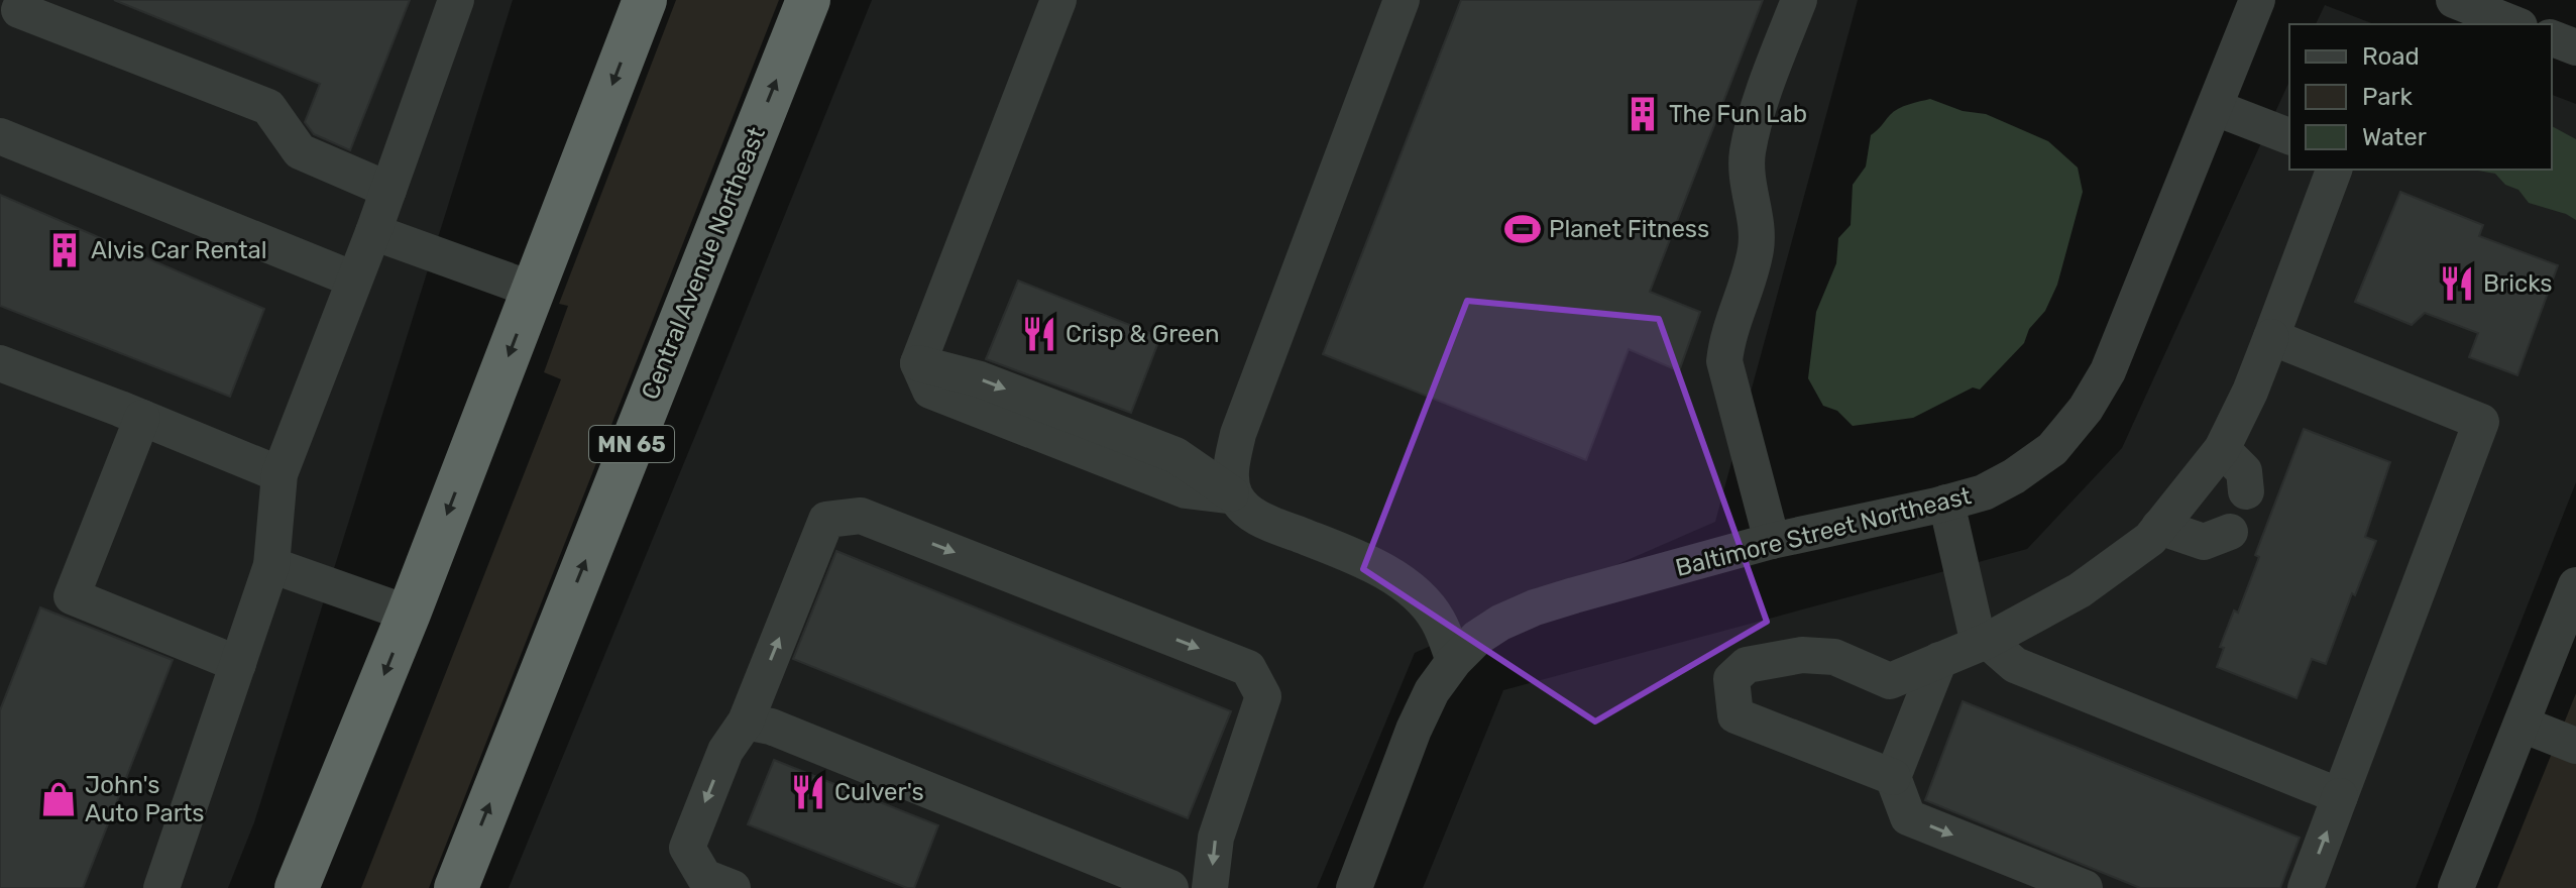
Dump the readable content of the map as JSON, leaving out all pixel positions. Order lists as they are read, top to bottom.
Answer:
{
  "streets": {
    "highway": ["Central Avenue Northeast", "MN 65"],
    "street": ["Baltimore Street Northeast"]
  },
  "places": {
    "building": ["The Fun Lab", "Alvis Car Rental"],
    "sports": ["Planet Fitness"],
    "restaurant": ["Bricks", "Crisp & Green", "Culver's"],
    "shop": ["John's Auto Parts"]
  },
  "legend": ["Road", "Park", "Water"]
}
